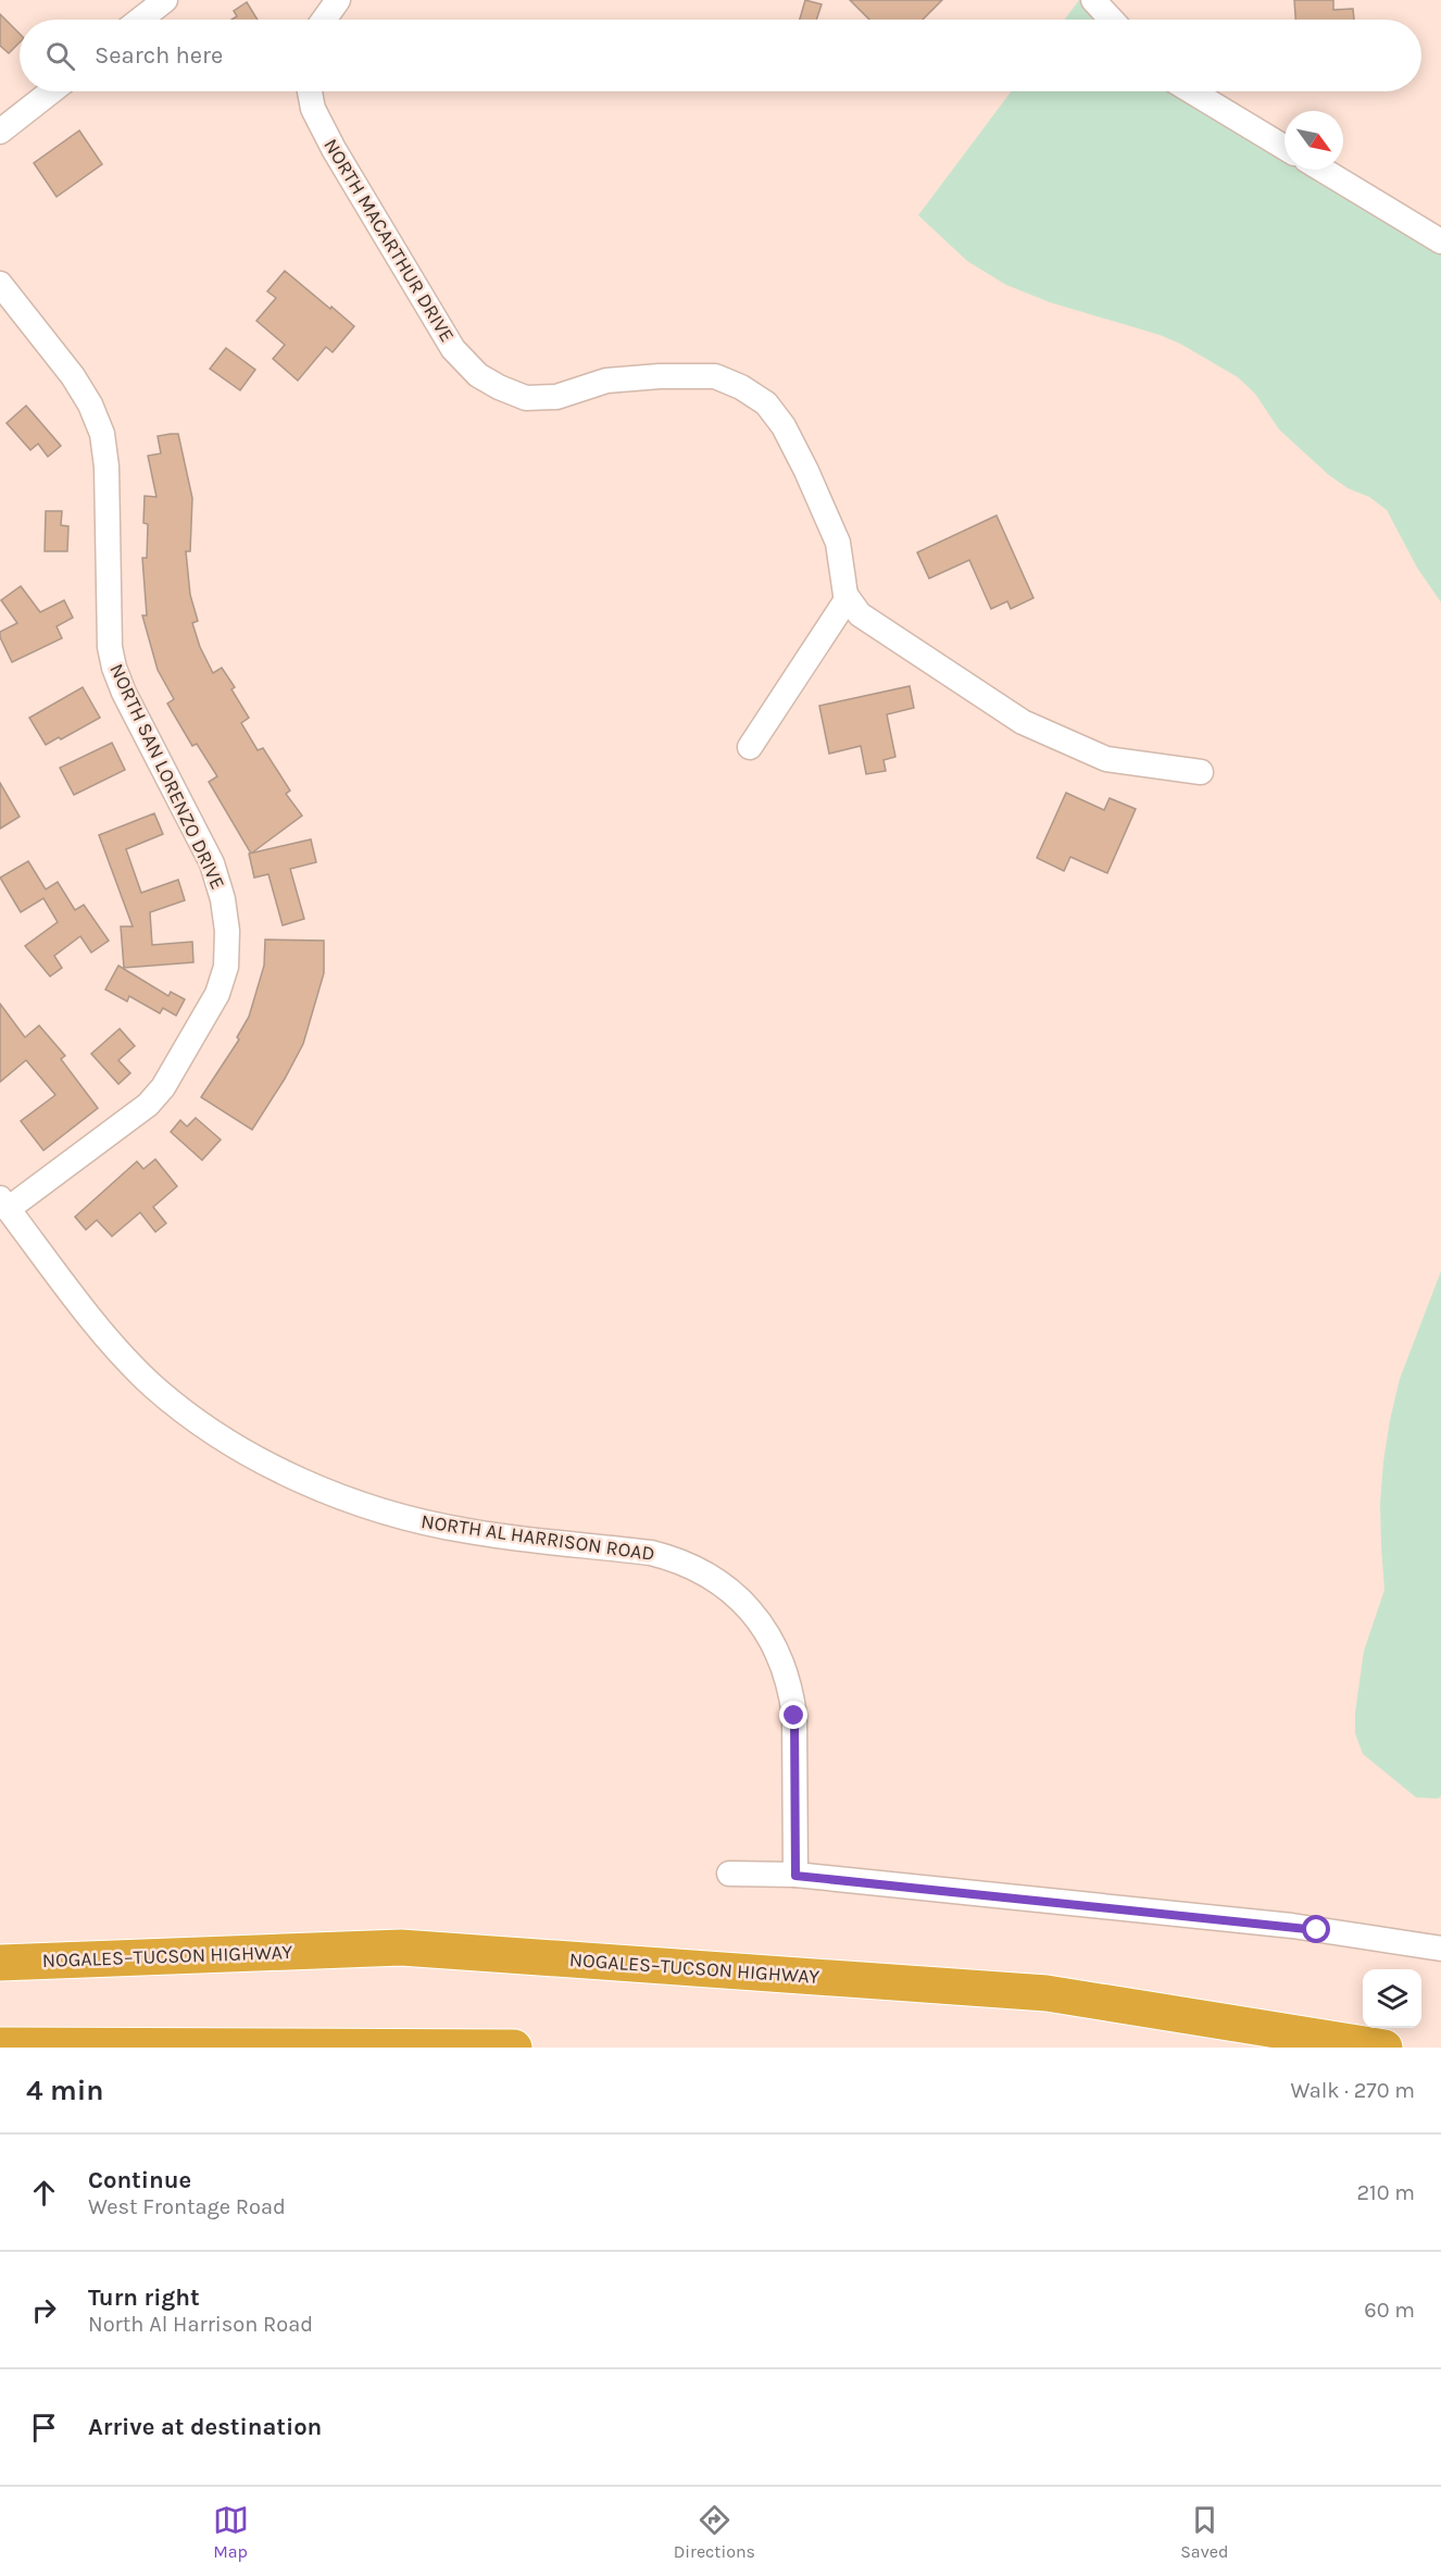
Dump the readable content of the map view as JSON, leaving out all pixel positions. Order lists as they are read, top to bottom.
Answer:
{
  "streets": {
    "highway": ["NOGALES–TUCSON HIGHWAY"],
    "street": ["NORTH MACARTHUR DRIVE", "NORTH SAN LORENZO DRIVE", "NORTH AL HARRISON ROAD"]
  },
  "crossings": [
    ["NORTH SAN LORENZO DRIVE", "NORTH AL HARRISON ROAD"]
  ],
  "north": "bottom right",
  "page": {
    "search": "Search here",
    "heading": ["4 min", "Walk · 270 m"],
    "list": [
      ["Continue", "West Frontage Road", "210 m"],
      ["Turn right", "North Al Harrison Road", "60 m"],
      "Arrive at destination"
    ],
    "nav": ["Map", "Directions", "Saved"]
  }
}
